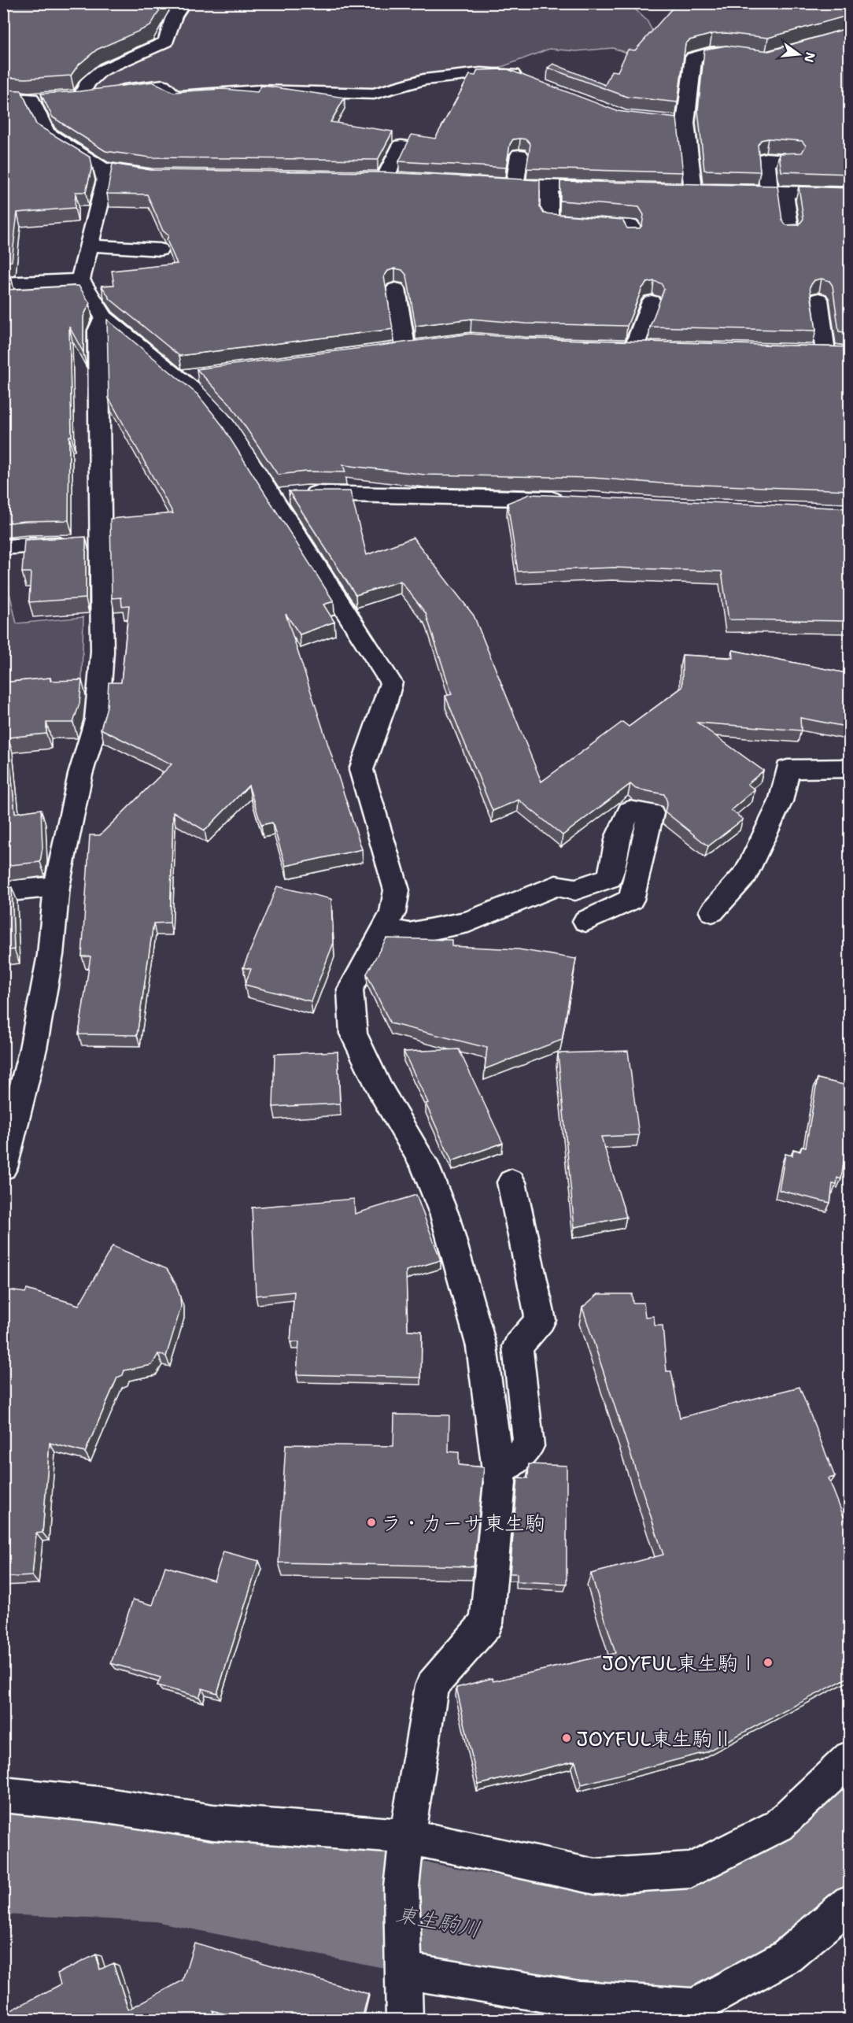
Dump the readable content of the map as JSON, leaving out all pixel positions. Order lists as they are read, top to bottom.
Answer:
{
  "water": ["東生駒川"],
  "places": ["ラ・カーサ東生駒", "JOYFUL東生駒Ⅰ", "JOYFUL東生駒Ⅱ"],
  "north": "right"
}
